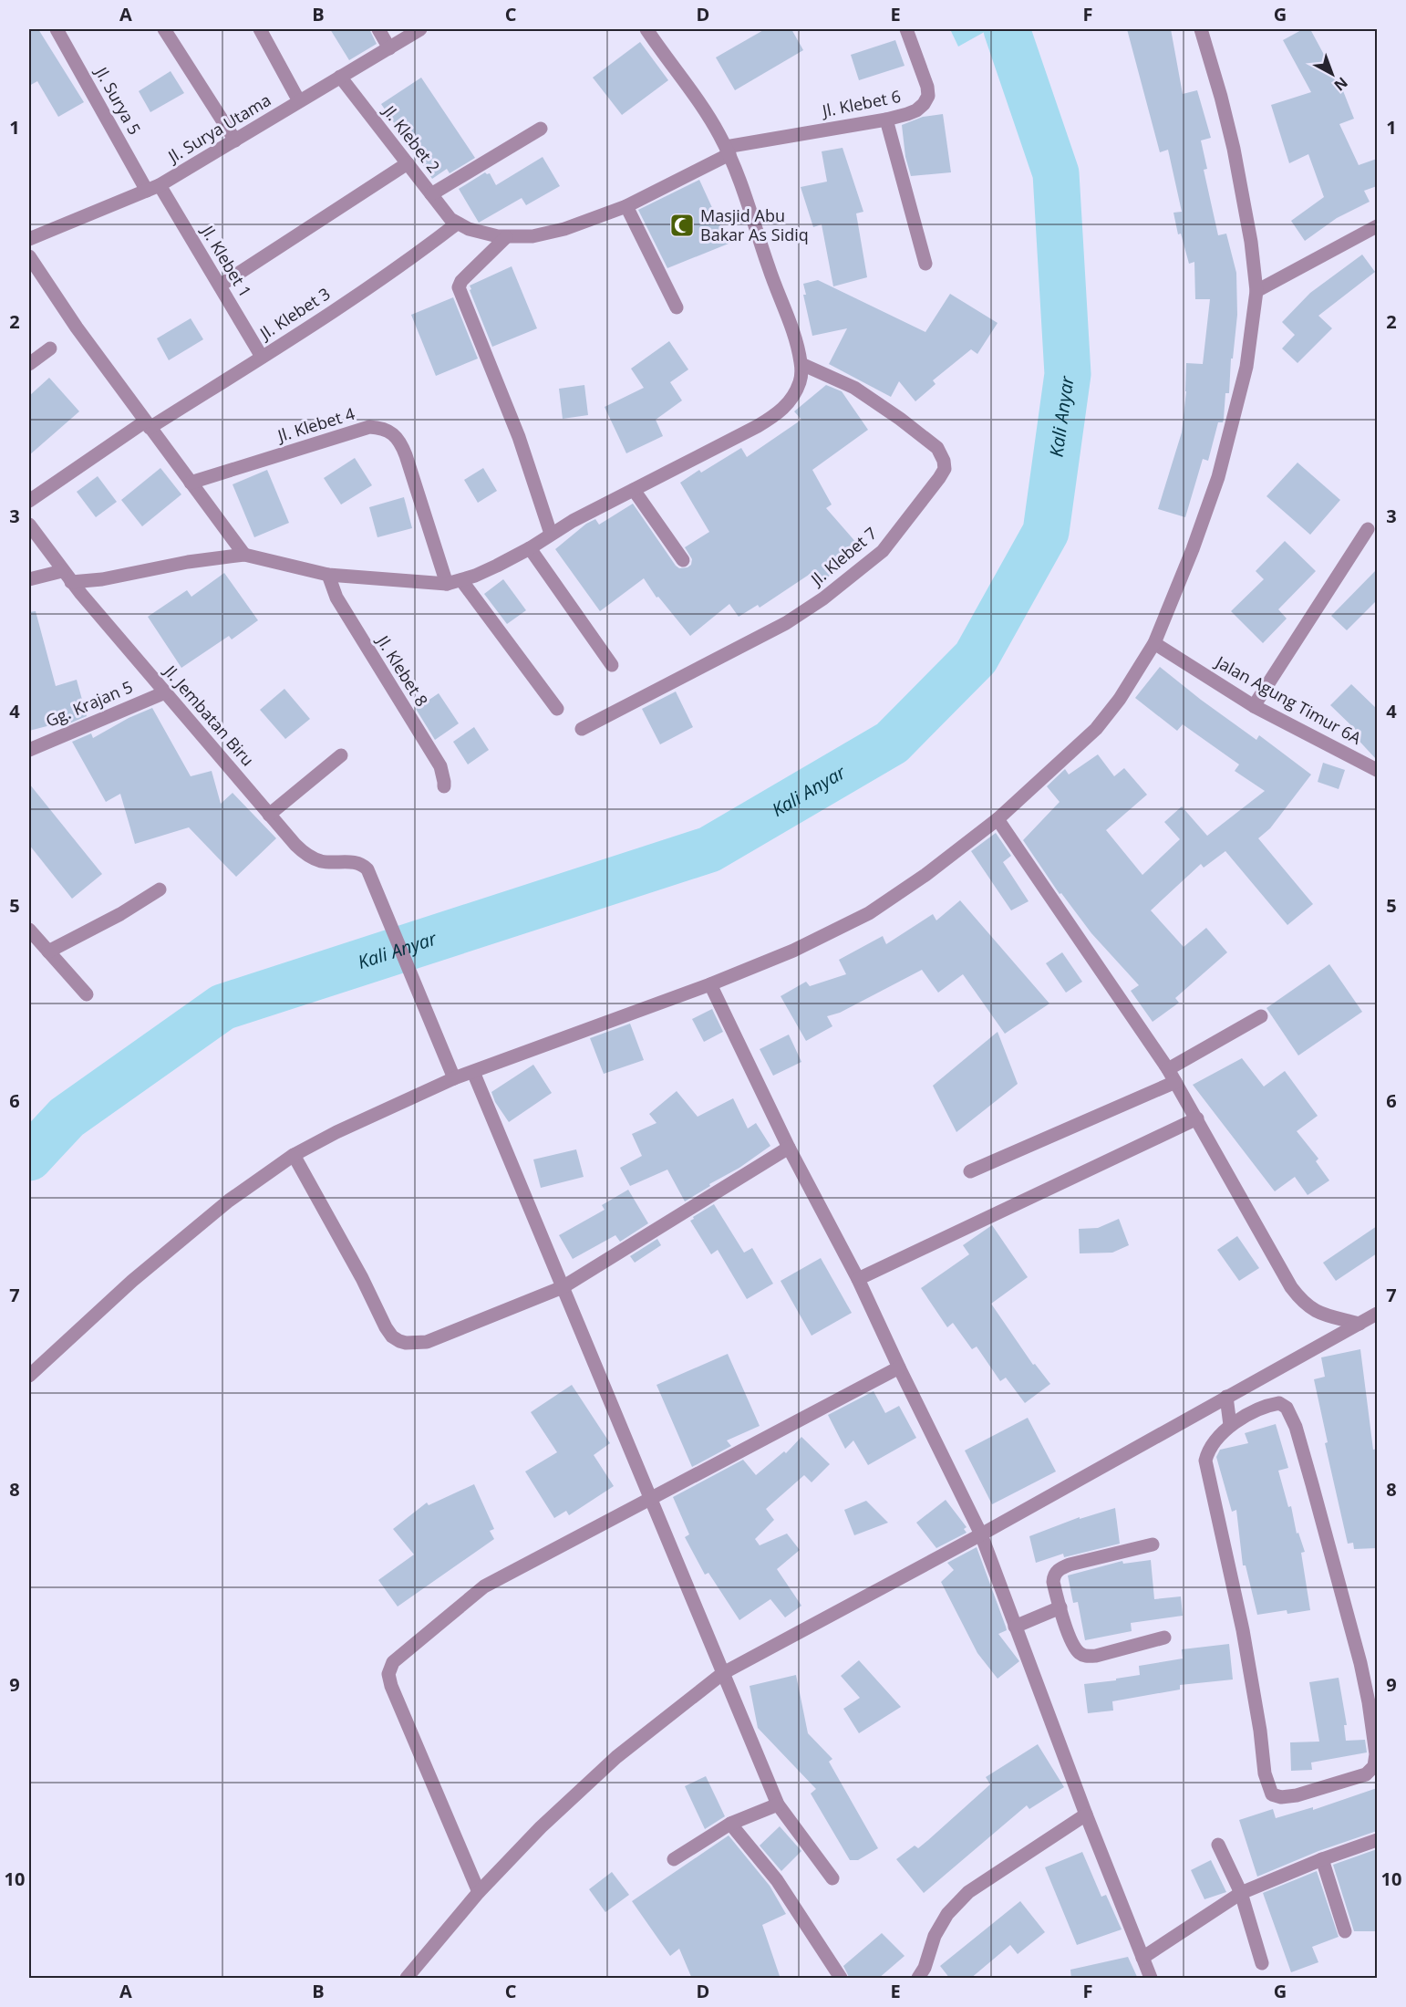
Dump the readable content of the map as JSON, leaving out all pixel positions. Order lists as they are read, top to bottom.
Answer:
{
  "streets": {
    "street": [
      "Jl. Surya 5",
      "Jl. Klebet 6",
      "Jl. Surya Utama",
      "Jl. Klebet 2",
      "Jl. Klebet 1",
      "Jl. Klebet 3",
      "Jl. Klebet 4",
      "Jl. Klebet 7",
      "Jl. Klebet 8",
      "Jalan Agung Timur 6A",
      "Gg. Krajan 5",
      "Jl. Jembatan Biru"
    ]
  },
  "crossings": [
    ["Jl. Surya 5", "Jl. Surya Utama"],
    ["Jl. Surya 5", "Jl. Klebet 1"],
    ["Jl. Klebet 6", "Jl. Klebet 2"],
    ["Jl. Klebet 6", "Jl. Klebet 3"],
    ["Jl. Surya Utama", "Jl. Klebet 2"],
    ["Jl. Surya Utama", "Jl. Klebet 1"],
    ["Jl. Klebet 2", "Jl. Klebet 3"],
    ["Jl. Klebet 1", "Jl. Klebet 3"],
    ["Gg. Krajan 5", "Jl. Jembatan Biru"]
  ],
  "water": ["Kali Anyar"],
  "places": {
    "mosque": ["Masjid Abu Bakar As Sidiq"]
  },
  "north": "bottom right",
  "grid": {
    "columns": [
      "A",
      "B",
      "C",
      "D",
      "E",
      "F",
      "G"
    ],
    "rows": [
      "1",
      "2",
      "3",
      "4",
      "5",
      "6",
      "7",
      "8",
      "9",
      "10"
    ]
  }
}
